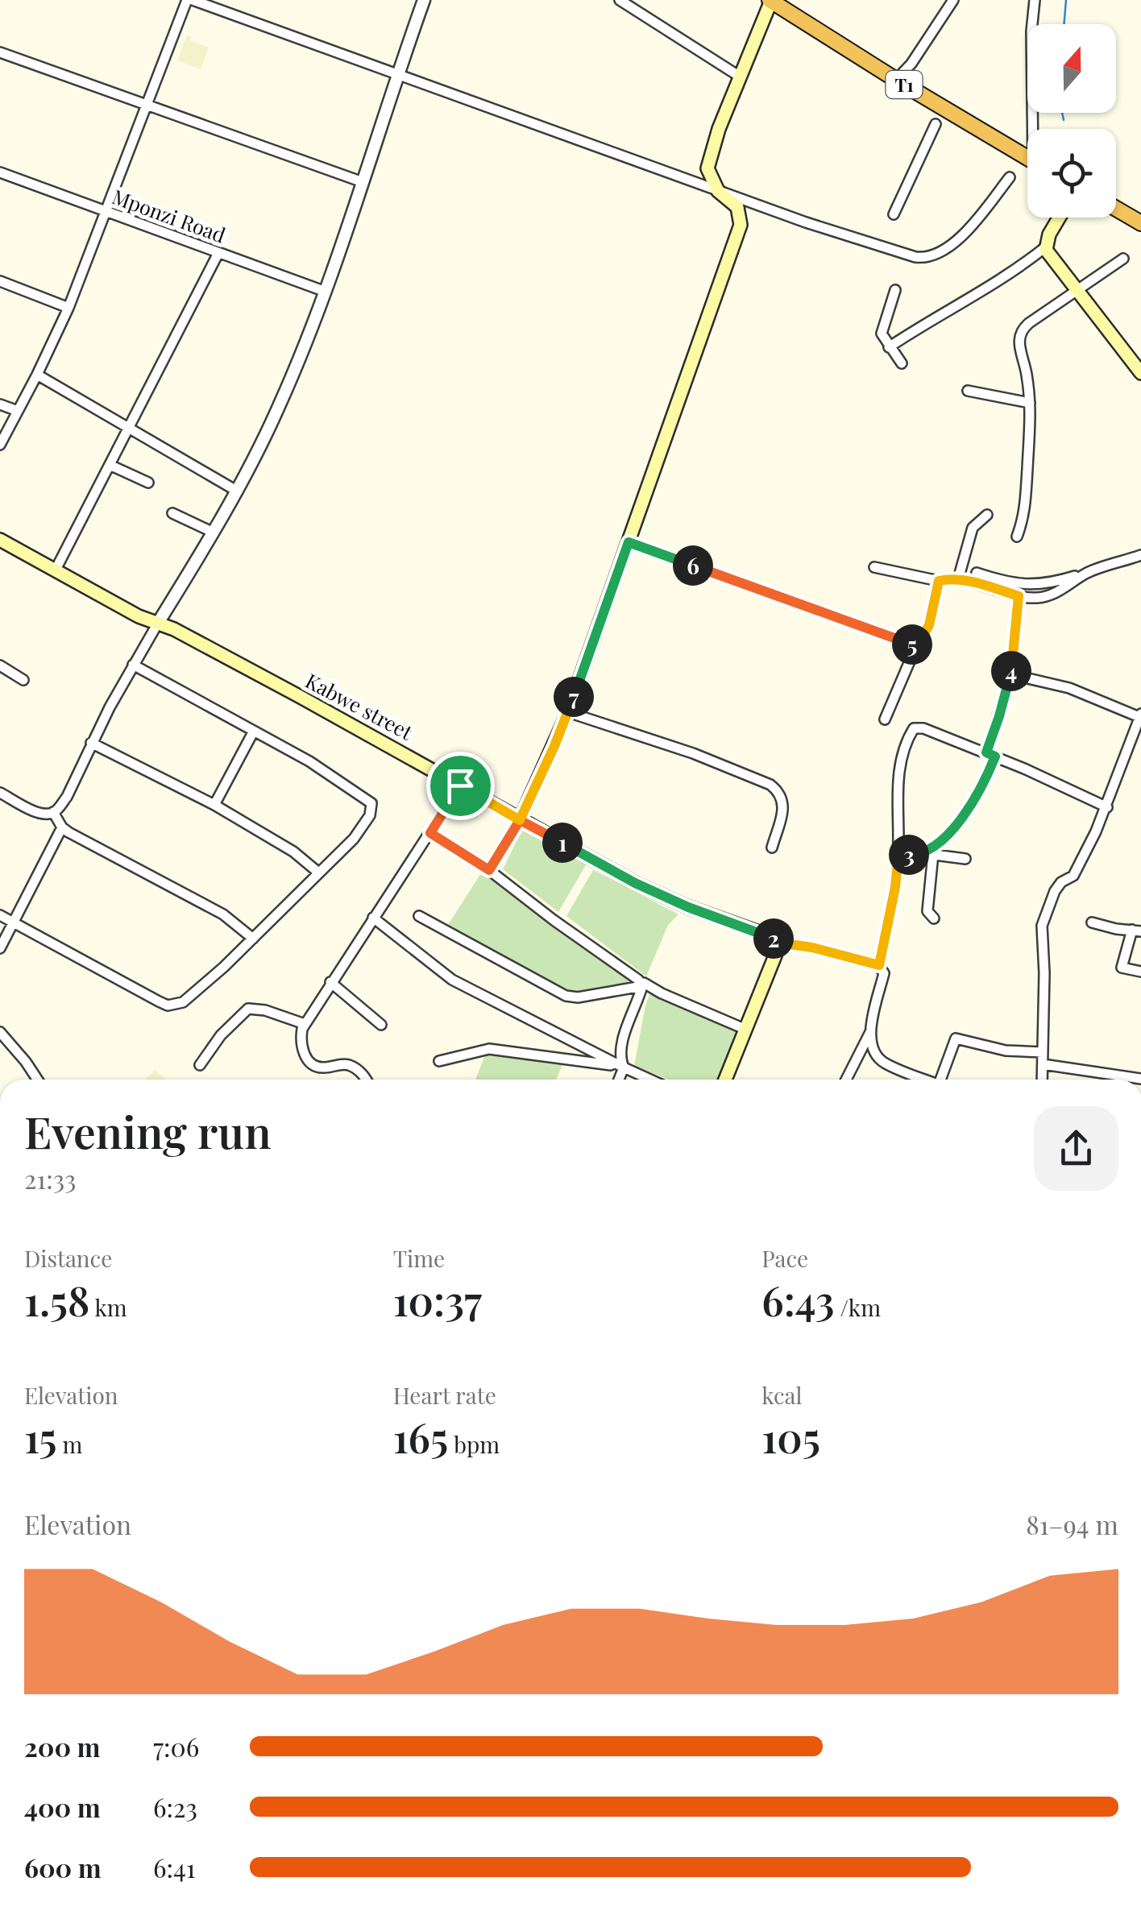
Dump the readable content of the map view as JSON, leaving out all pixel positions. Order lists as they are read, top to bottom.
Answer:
{
  "streets": {
    "highway": ["T1"],
    "main road": ["Kabwe street"],
    "street": ["Mponzi Road"]
  },
  "north": "top",
  "page": {
    "pins": [
      "6",
      "5",
      "4",
      "7",
      "1",
      "3",
      "2"
    ],
    "heading": ["Evening run", "21:33"],
    "stats": [
      ["Distance", "1.58 km"],
      ["Time", "10:37"],
      ["Pace", "6:43 /km"],
      ["Elevation", "15 m"],
      ["Heart rate", "165 bpm"],
      ["kcal", "105"]
    ],
    "chart": ["Elevation", "81–94 m"],
    "list": [
      {
        "name": "200 m",
        "note": "7:06"
      },
      {
        "name": "400 m",
        "note": "6:23"
      },
      {
        "name": "600 m",
        "note": "6:41"
      }
    ]
  }
}
